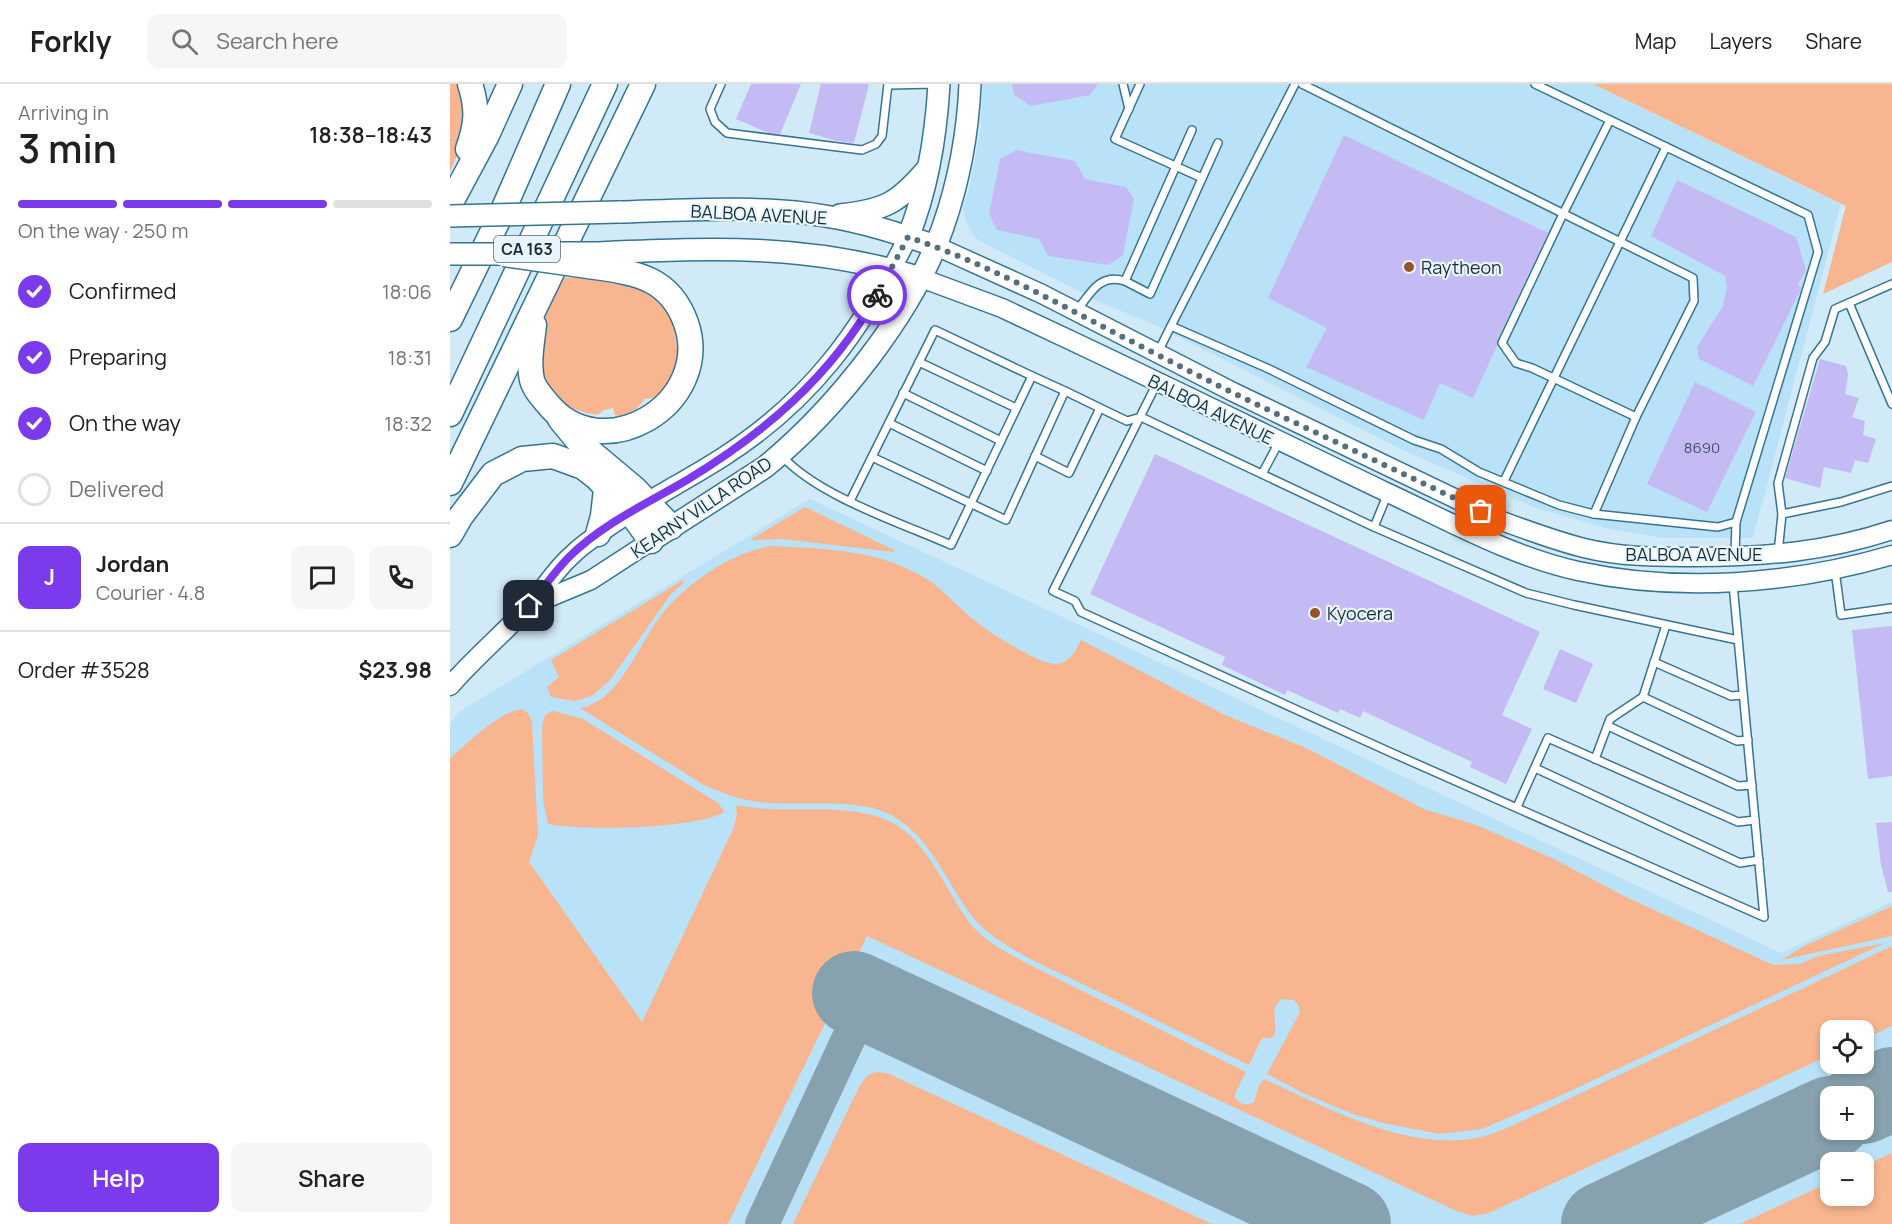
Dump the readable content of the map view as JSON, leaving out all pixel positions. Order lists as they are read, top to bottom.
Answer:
{
  "streets": {
    "highway": ["CA 163"],
    "main road": ["BALBOA AVENUE", "KEARNY VILLA ROAD"]
  },
  "crossings": [
    ["BALBOA AVENUE", "KEARNY VILLA ROAD"]
  ],
  "places": ["Raytheon", "Kyocera"],
  "house_numbers": ["8690"],
  "page": {
    "header": "Forkly",
    "search": "Search here",
    "nav": ["Map", "Layers", "Share"],
    "heading": ["3 min", "Arriving in", "18:38–18:43"],
    "panel": [
      "Jordan",
      "Courier · 4.8",
      "Order #3528",
      "$23.98"
    ],
    "bar": "On the way · 250 m",
    "list": [
      ["Confirmed", "18:06"],
      ["Preparing", "18:31"],
      ["On the way", "18:32"],
      "Delivered"
    ],
    "round": "J",
    "map_buttons": ["+", "−"],
    "buttons": ["Help", "Share"]
  }
}
